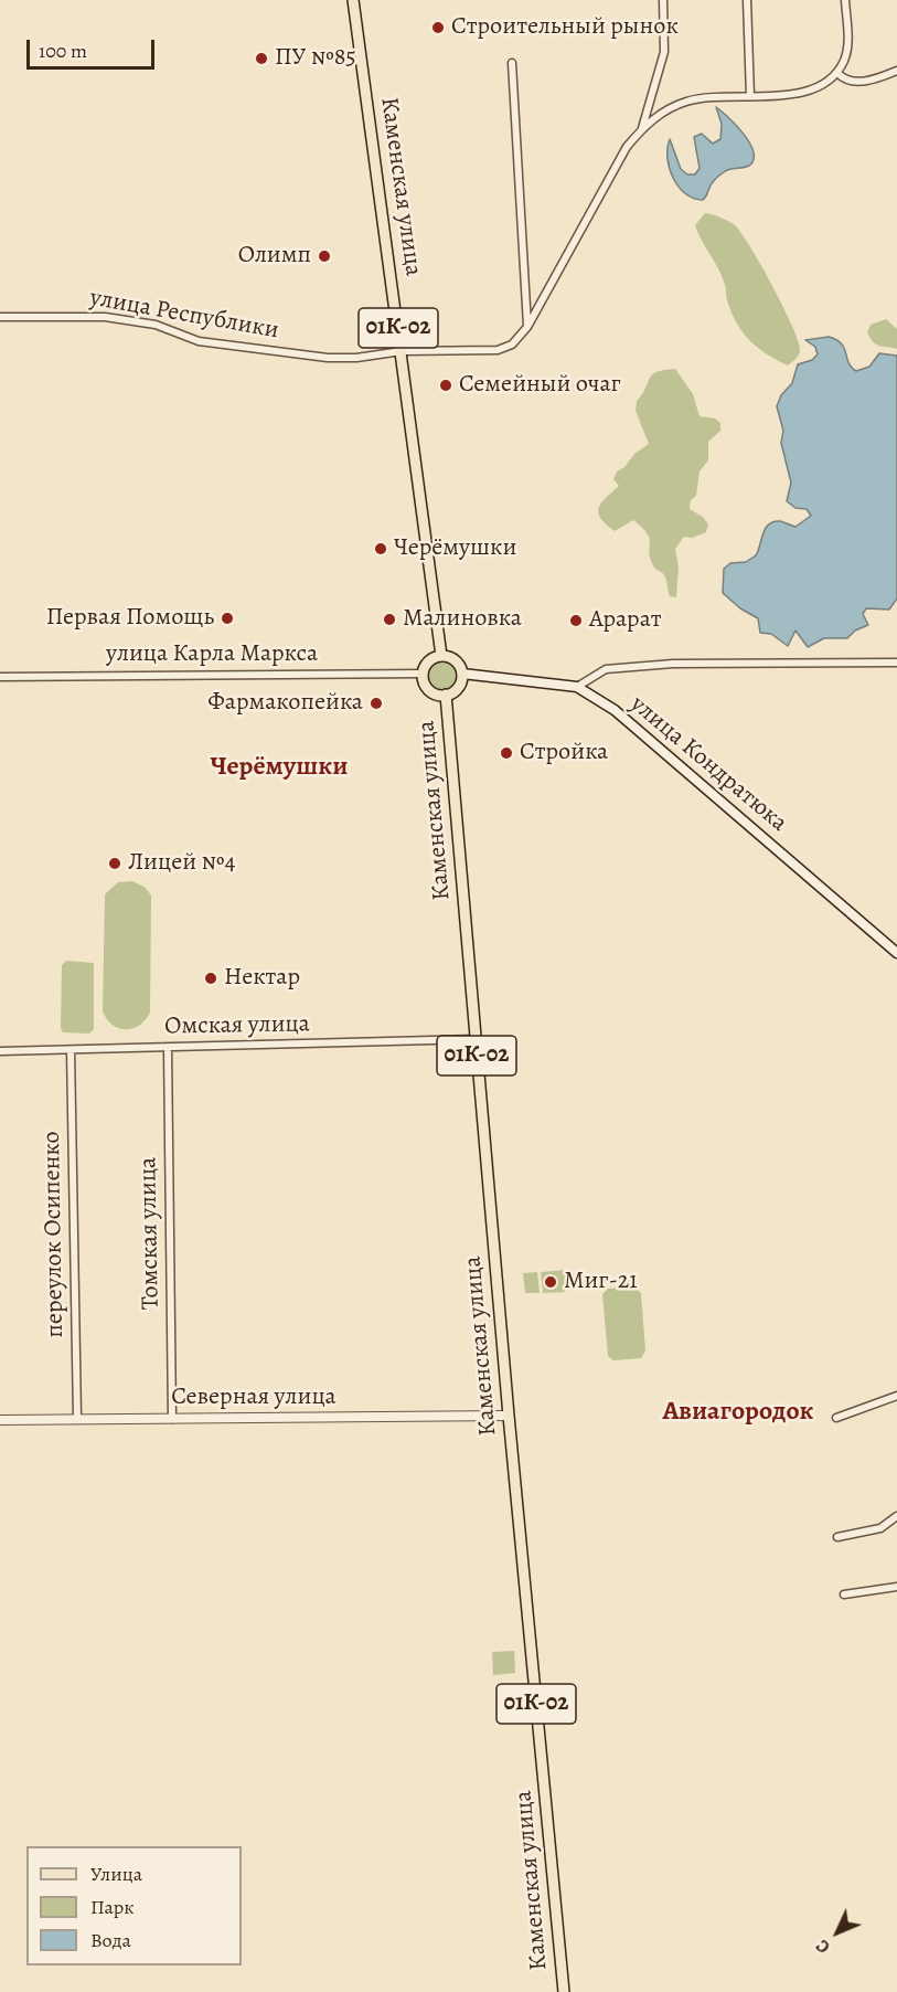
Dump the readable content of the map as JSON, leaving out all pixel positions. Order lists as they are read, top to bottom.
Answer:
{
  "streets": {
    "main road": ["Каменская улица", "01К-02", "улица Кондратюка"],
    "street": [
      "улица Республики",
      "улица Карла Маркса",
      "Омская улица",
      "Томская улица",
      "переулок Осипенко",
      "Северная улица"
    ]
  },
  "crossings": [
    ["Каменская улица", "улица Республики"],
    ["Каменская улица", "улица Карла Маркса"],
    ["Каменская улица", "улица Кондратюка"],
    ["Каменская улица", "Омская улица"],
    ["Каменская улица", "Северная улица"],
    ["улица Карла Маркса", "улица Кондратюка"],
    ["Омская улица", "Томская улица"],
    ["Омская улица", "переулок Осипенко"],
    ["Томская улица", "Северная улица"],
    ["переулок Осипенко", "Северная улица"]
  ],
  "districts": ["Черёмушки", "Авиагородок"],
  "places": [
    "Строительный рынок",
    "ПУ №85",
    "Олимп",
    "Семейный очаг",
    "Черёмушки",
    "Первая Помощь",
    "Малиновка",
    "Арарат",
    "Фармакопейка",
    "Стройка",
    "Лицей №4",
    "Нектар",
    "Миг-21"
  ],
  "legend": ["Улица", "Парк", "Вода"],
  "scale_bar": "100 m",
  "north": "bottom left"
}
